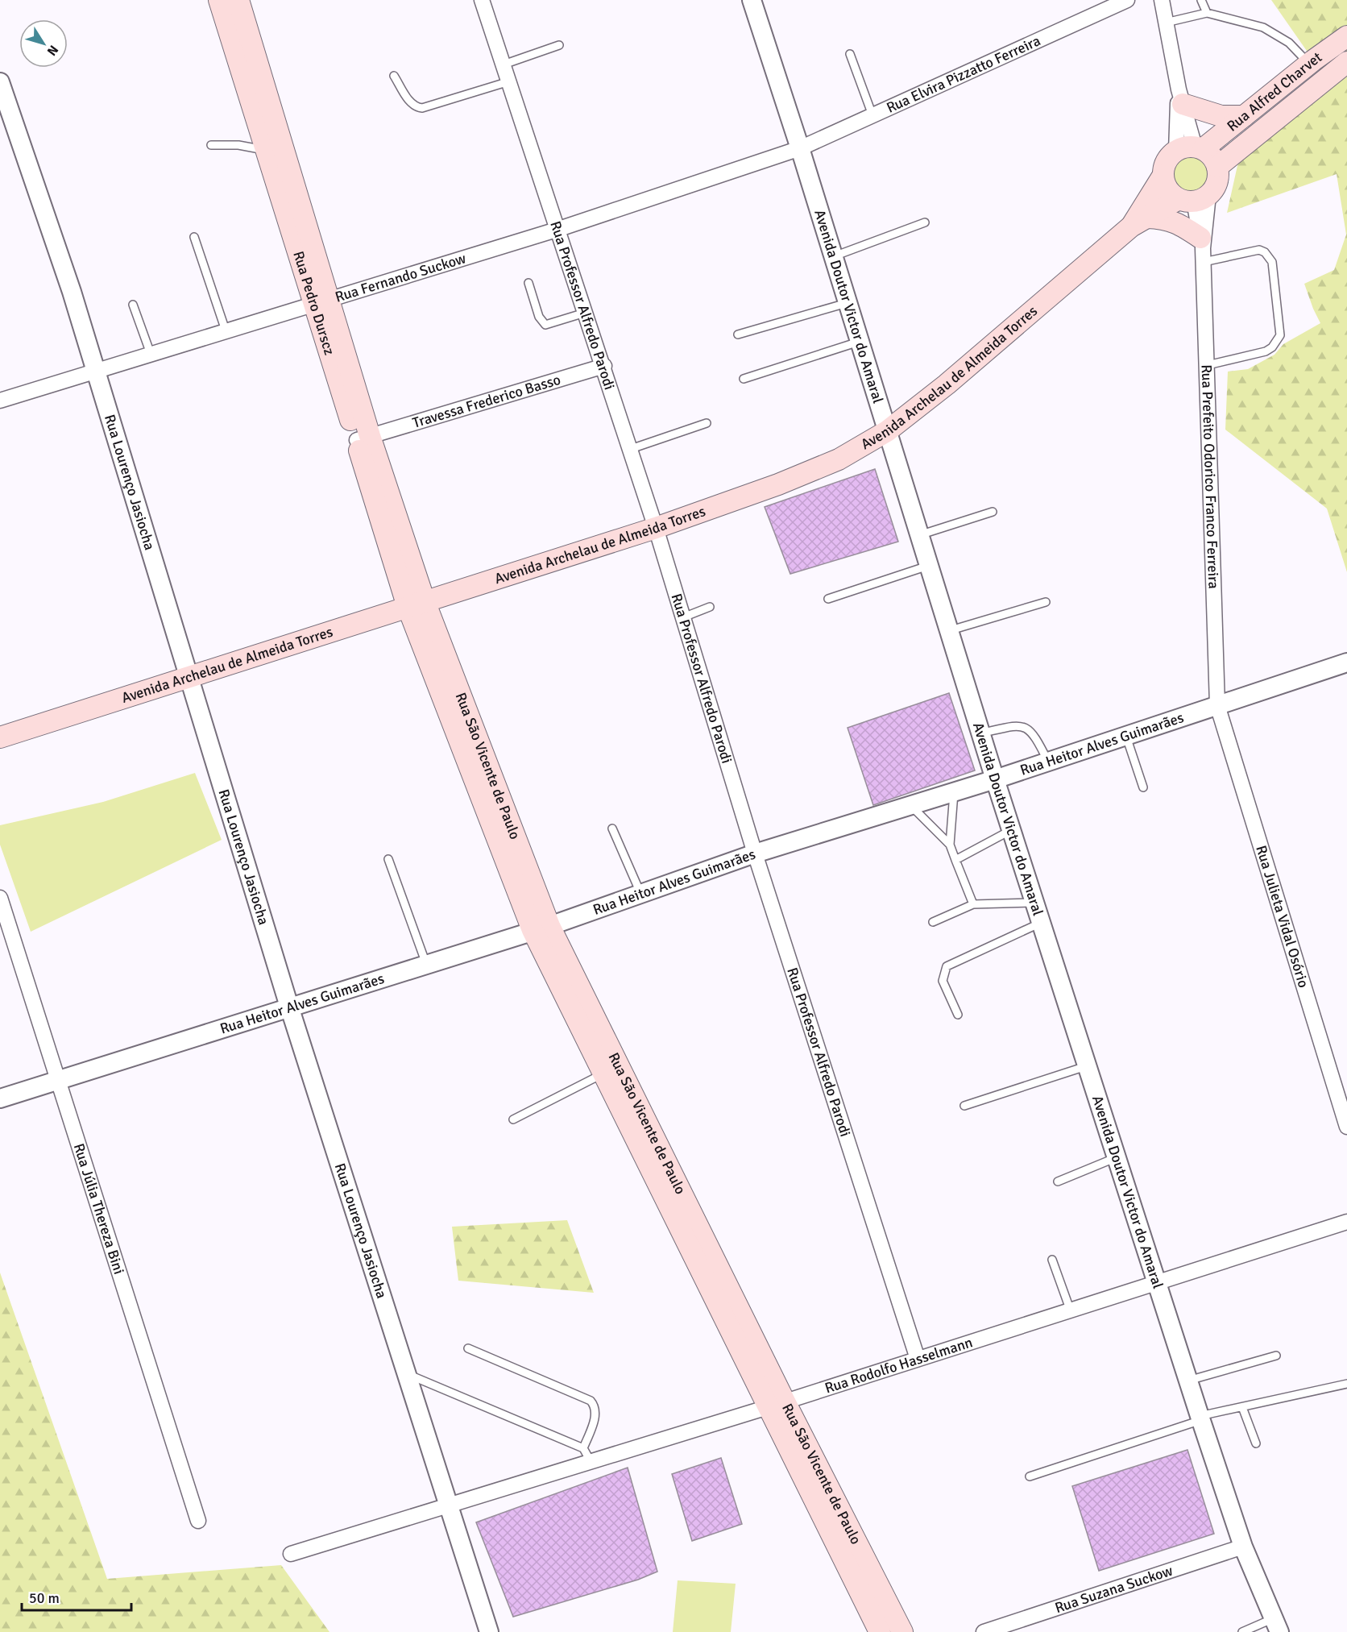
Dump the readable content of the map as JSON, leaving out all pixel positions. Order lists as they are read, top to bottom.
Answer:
{
  "streets": {
    "main road": [
      "Rua Alfred Charvet",
      "Rua Pedro Durscz",
      "Avenida Archelau de Almeida Torres",
      "Rua São Vicente de Paulo"
    ],
    "street": [
      "Rua Elvira Pizzatto Ferreira",
      "Rua Fernando Suckow",
      "Rua Professor Alfredo Parodi",
      "Avenida Doutor Victor do Amaral",
      "Travessa Frederico Basso",
      "Rua Prefeito Odorico Franco Ferreira",
      "Rua Lourenço Jasiocha",
      "Rua Heitor Alves Guimarães",
      "Rua Julieta Vidal Osório",
      "Rua Júlia Thereza Bini",
      "Rua Rodolfo Hasselmann",
      "Rua Suzana Suckow"
    ]
  },
  "crossings": [
    ["Rua Elvira Pizzatto Ferreira", "Rua Fernando Suckow"],
    ["Rua Elvira Pizzatto Ferreira", "Avenida Doutor Victor do Amaral"],
    ["Rua Alfred Charvet", "Avenida Archelau de Almeida Torres"],
    ["Rua Alfred Charvet", "Rua Prefeito Odorico Franco Ferreira"],
    ["Rua Fernando Suckow", "Rua Pedro Durscz"],
    ["Rua Fernando Suckow", "Rua Professor Alfredo Parodi"],
    ["Rua Fernando Suckow", "Avenida Doutor Victor do Amaral"],
    ["Rua Fernando Suckow", "Rua Lourenço Jasiocha"],
    ["Rua Pedro Durscz", "Avenida Archelau de Almeida Torres"],
    ["Rua Pedro Durscz", "Travessa Frederico Basso"],
    ["Rua Pedro Durscz", "Rua São Vicente de Paulo"],
    ["Rua Professor Alfredo Parodi", "Avenida Archelau de Almeida Torres"],
    ["Rua Professor Alfredo Parodi", "Travessa Frederico Basso"],
    ["Rua Professor Alfredo Parodi", "Rua Heitor Alves Guimarães"],
    ["Rua Professor Alfredo Parodi", "Rua Rodolfo Hasselmann"],
    ["Avenida Doutor Victor do Amaral", "Avenida Archelau de Almeida Torres"],
    ["Avenida Doutor Victor do Amaral", "Rua Heitor Alves Guimarães"],
    ["Avenida Doutor Victor do Amaral", "Rua Rodolfo Hasselmann"],
    ["Avenida Doutor Victor do Amaral", "Rua Suzana Suckow"],
    ["Avenida Archelau de Almeida Torres", "Rua Prefeito Odorico Franco Ferreira"],
    ["Avenida Archelau de Almeida Torres", "Rua Lourenço Jasiocha"],
    ["Avenida Archelau de Almeida Torres", "Rua São Vicente de Paulo"],
    ["Rua Prefeito Odorico Franco Ferreira", "Rua Heitor Alves Guimarães"],
    ["Rua Prefeito Odorico Franco Ferreira", "Rua Julieta Vidal Osório"],
    ["Rua Lourenço Jasiocha", "Rua Heitor Alves Guimarães"],
    ["Rua Lourenço Jasiocha", "Rua Rodolfo Hasselmann"],
    ["Rua Heitor Alves Guimarães", "Rua São Vicente de Paulo"],
    ["Rua Heitor Alves Guimarães", "Rua Julieta Vidal Osório"],
    ["Rua Heitor Alves Guimarães", "Rua Júlia Thereza Bini"],
    ["Rua São Vicente de Paulo", "Rua Rodolfo Hasselmann"]
  ],
  "scale_bar": "50 m",
  "north": "bottom right"
}
